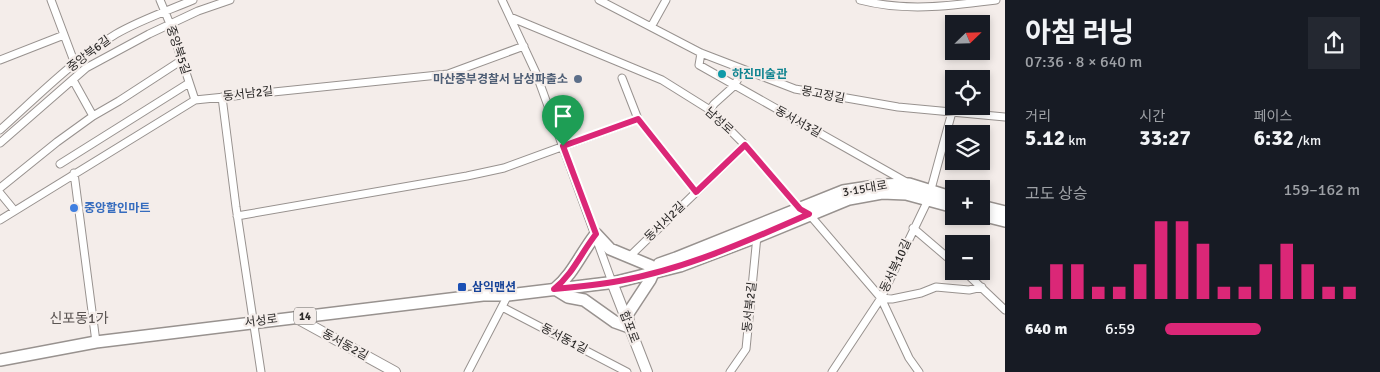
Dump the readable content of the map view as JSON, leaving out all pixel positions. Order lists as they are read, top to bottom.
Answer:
{
  "streets": {
    "main road": [
      "3·15대로",
      "14",
      "서성로",
      "합포로",
      "동서동2길"
    ],
    "street": [
      "중앙북5길",
      "중앙북6길",
      "동서남2길",
      "몽고정길",
      "남성로",
      "동서서3길",
      "동서서2길",
      "동서북10길",
      "동서북2길",
      "동서동1길"
    ]
  },
  "crossings": [
    ["중앙북5길", "중앙북6길"],
    ["중앙북5길", "동서남2길"],
    ["몽고정길", "동서서3길"],
    ["남성로", "3·15대로"],
    ["남성로", "동서서2길"],
    ["남성로", "동서북10길"],
    ["동서서3길", "3·15대로"],
    ["3·15대로", "동서북2길"],
    ["3·15대로", "서성로"],
    ["3·15대로", "합포로"],
    ["서성로", "합포로"],
    ["서성로", "동서동2길"]
  ],
  "districts": ["신포동1가"],
  "places": {
    "other": ["하진미술관", "마산중부경찰서 남성파출소", "중앙할인마트"],
    "transit": ["삼익맨션"]
  },
  "north": "top right",
  "page": {
    "heading": ["아침 러닝", "07:36 · 8 × 640 m"],
    "map_buttons": ["+", "−"],
    "stats": [
      ["거리", "5.12 km"],
      ["시간", "33:27"],
      ["페이스", "6:32 /km"]
    ],
    "chart": ["고도 상승", "159–162 m"],
    "list": [
      {
        "name": "640 m",
        "note": "6:59"
      }
    ]
  }
}
